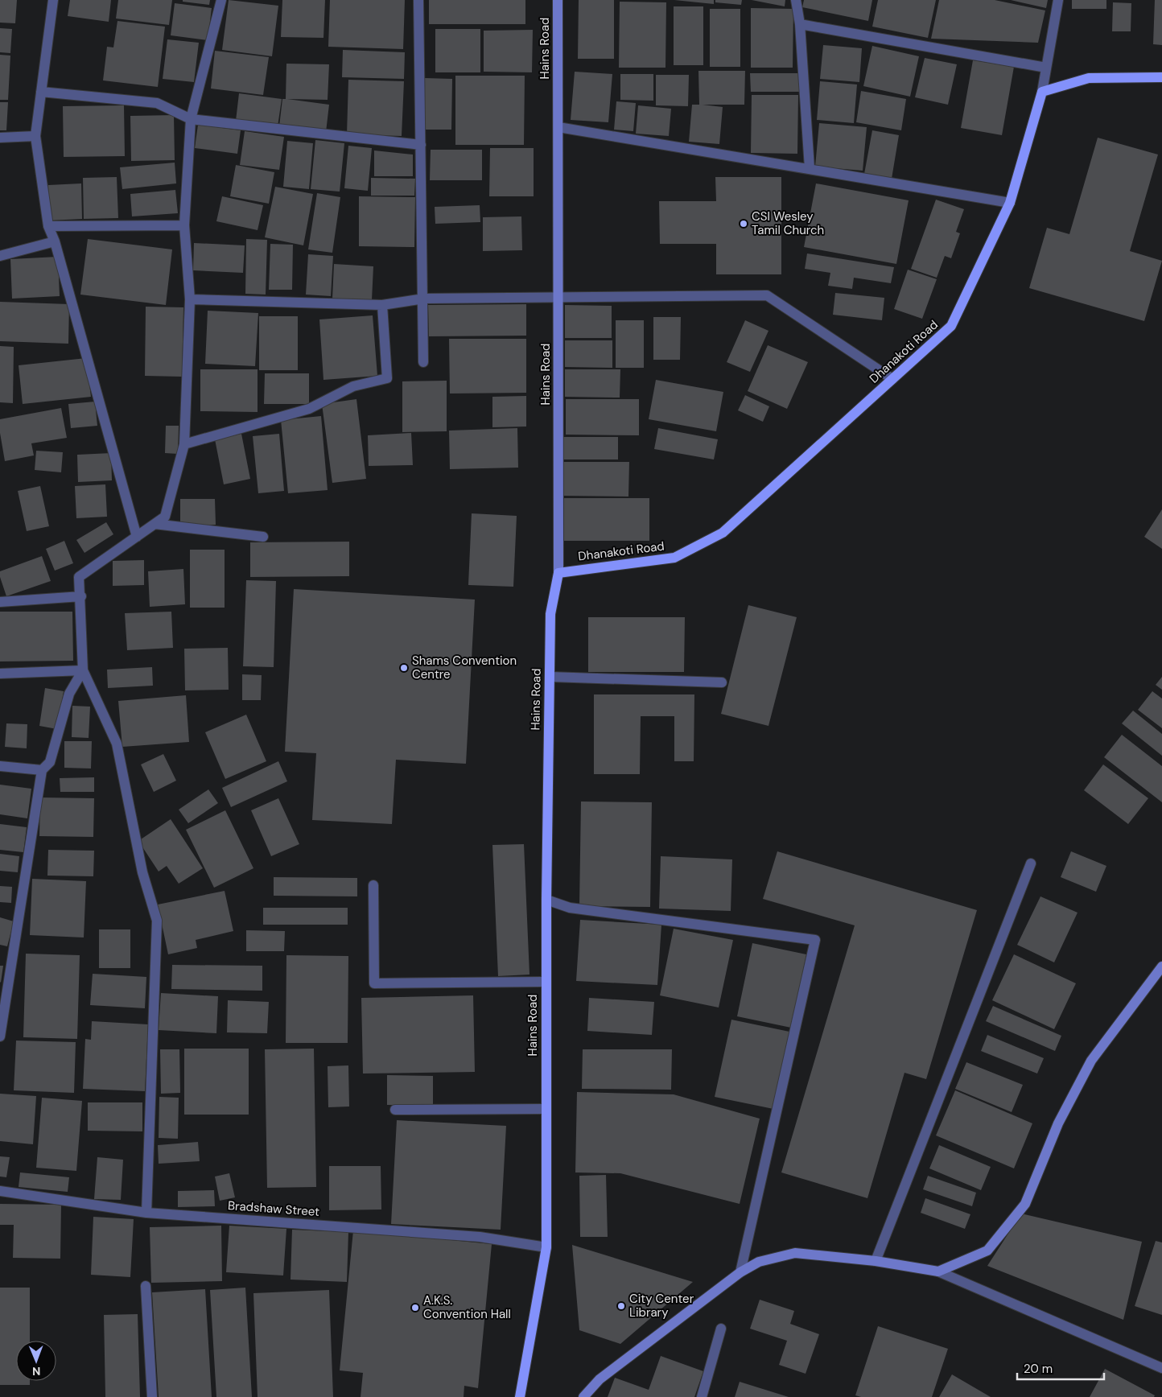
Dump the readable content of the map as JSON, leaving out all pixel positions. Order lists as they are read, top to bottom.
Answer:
{
  "streets": {
    "main road": ["Hains Road", "Dhanakoti Road"],
    "street": ["Bradshaw Street"]
  },
  "crossings": [
    ["Hains Road", "Dhanakoti Road"],
    ["Hains Road", "Bradshaw Street"]
  ],
  "places": [
    "CSI Wesley Tamil Church",
    "Shams Convention Centre",
    "City Center Library",
    "A.K.S. Convention Hall"
  ],
  "scale_bar": "20 m",
  "north": "bottom"
}
